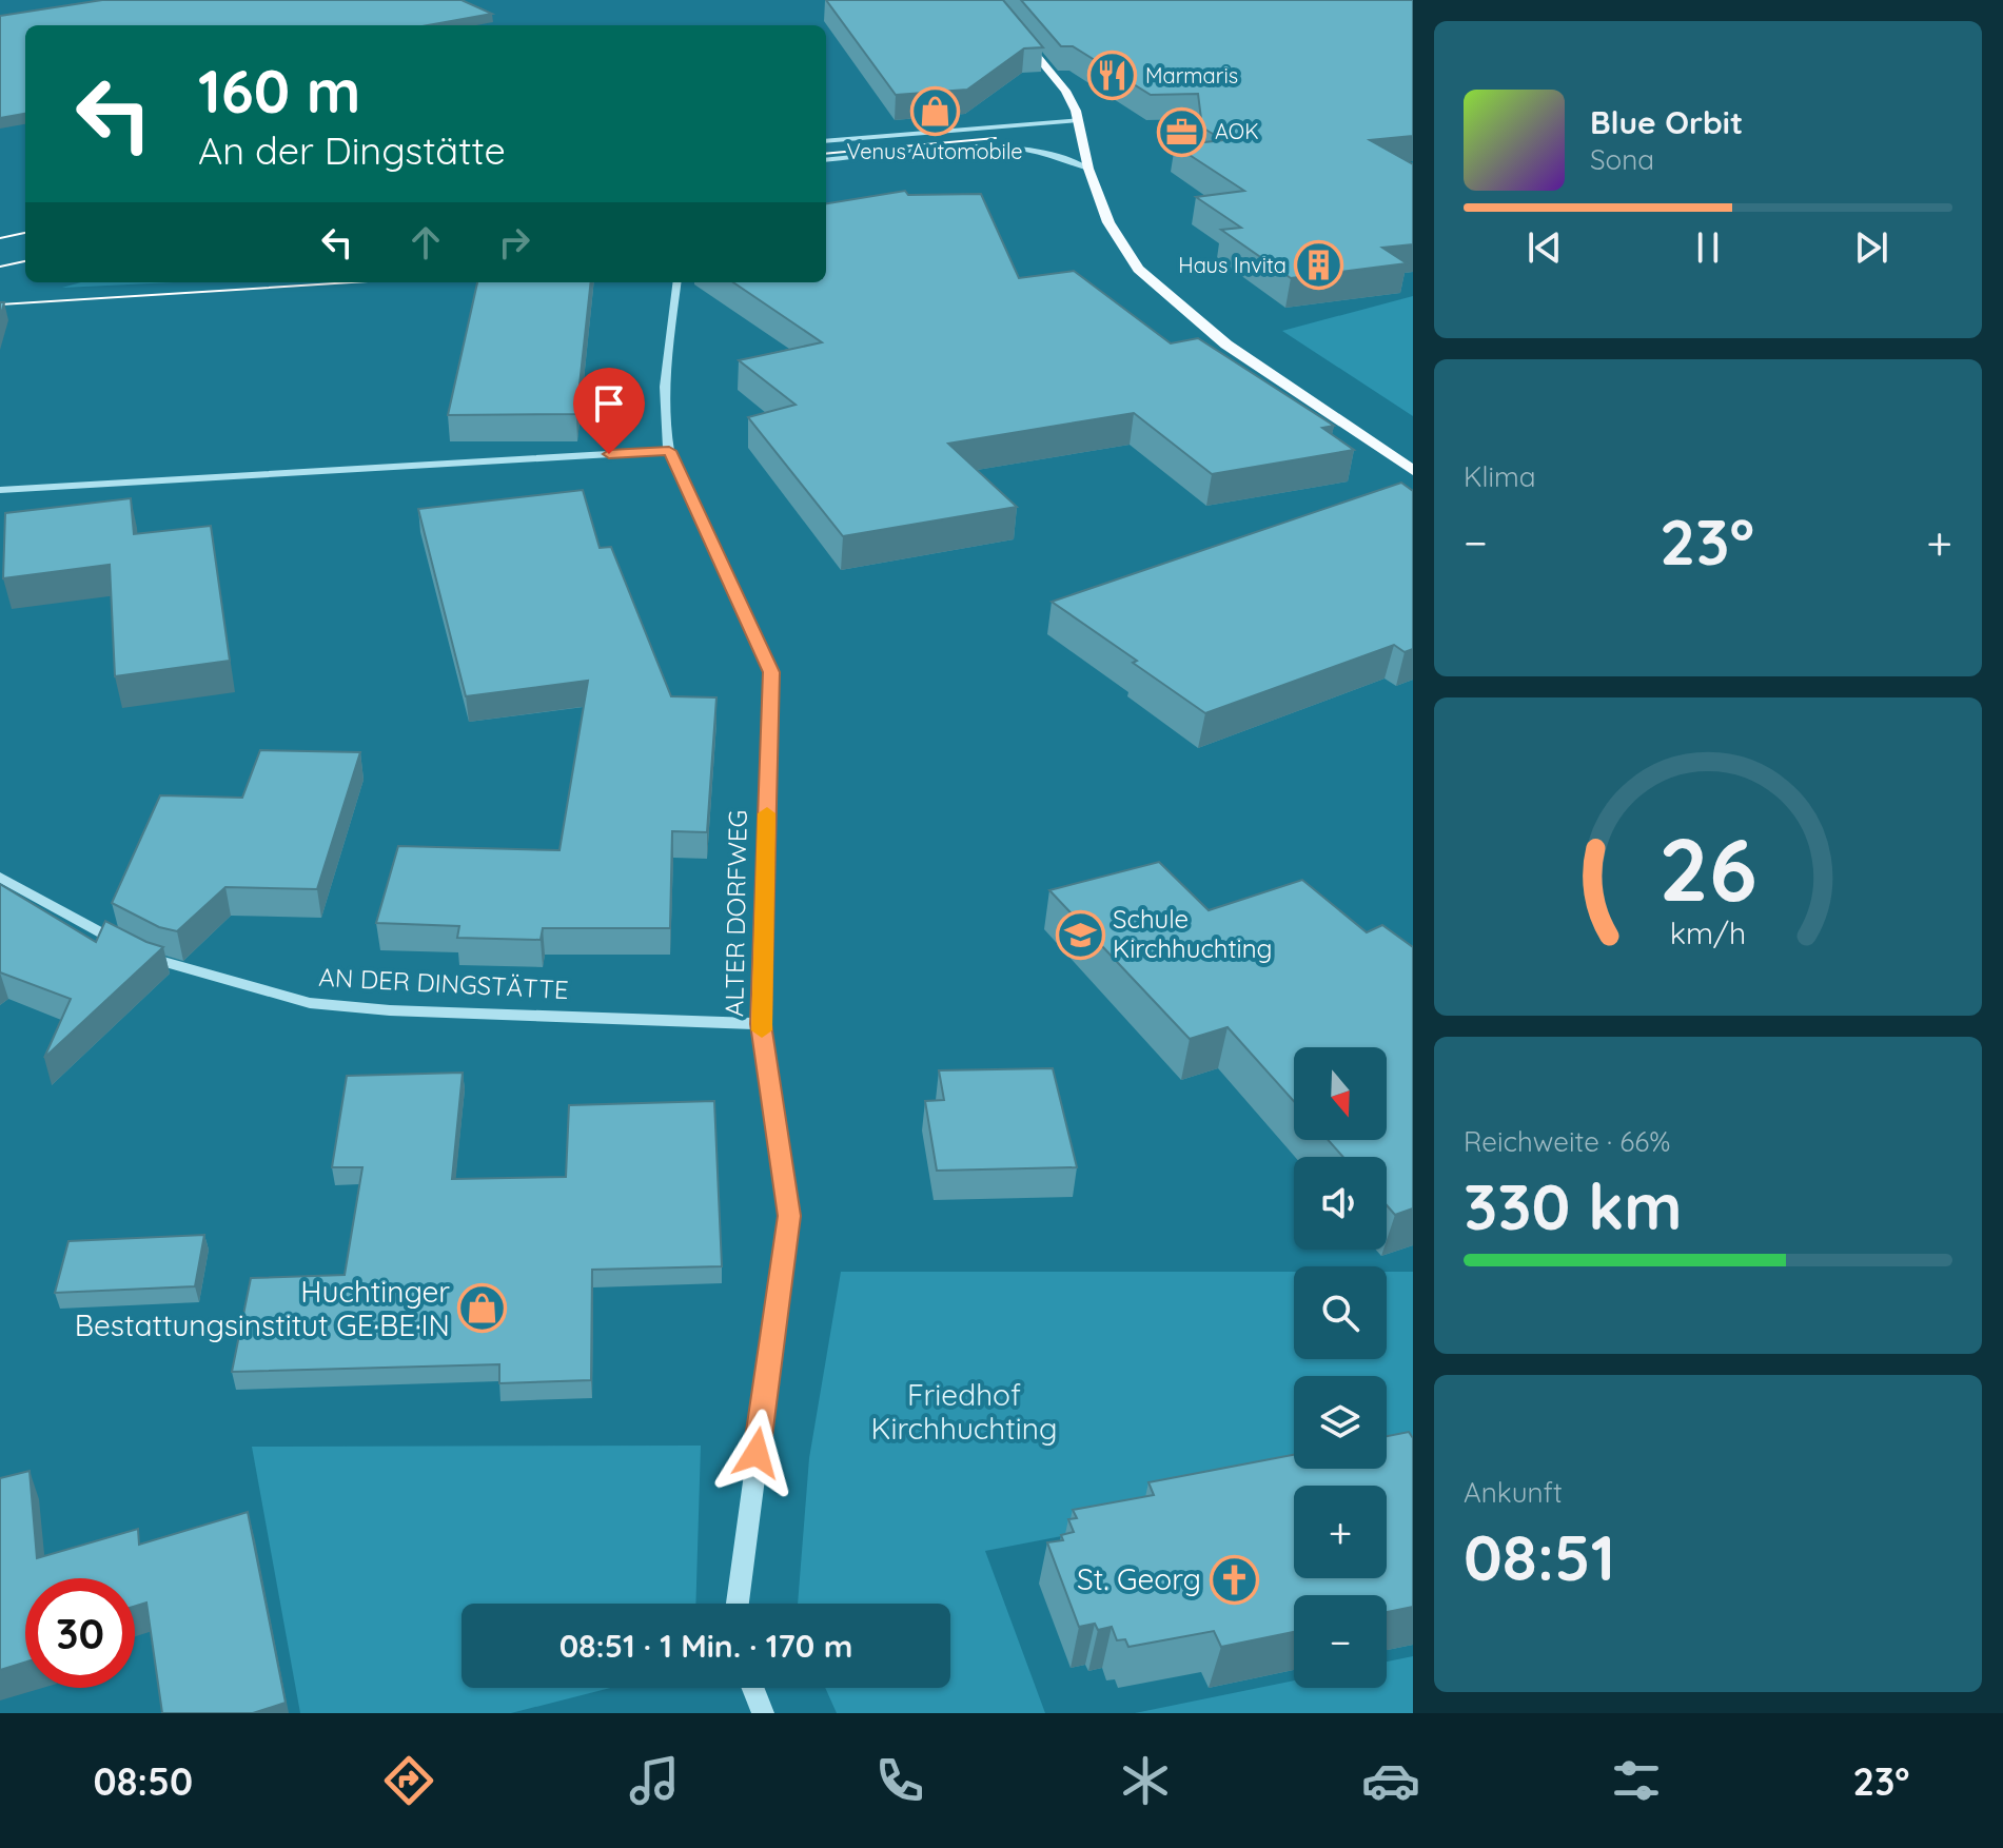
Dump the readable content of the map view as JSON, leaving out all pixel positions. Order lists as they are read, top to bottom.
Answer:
{
  "streets": {
    "street": ["ALTER DORFWEG", "AN DER DINGSTÄTTE"]
  },
  "crossings": [
    ["ALTER DORFWEG", "AN DER DINGSTÄTTE"]
  ],
  "parks": ["Friedhof Kirchhuchting"],
  "places": {
    "restaurant": ["Marmaris"],
    "shop": ["Venus Automobile", "Huchtinger Bestattungsinstitut GE·BE·IN"],
    "office": ["AOK"],
    "building": ["Haus Invita"],
    "school or university": ["Schule Kirchhuchting"],
    "church": ["St. Georg"]
  },
  "north": "bottom",
  "page": {
    "turn": ["160 m", "An der Dingstätte"],
    "song": ["Blue Orbit", "Sona"],
    "tile": [
      "Klima",
      ["Reichweite · 66%", "330 km"],
      ["Ankunft", "08:51"]
    ],
    "heat": ["−", "23°", "+"],
    "map_buttons": ["+", "−"],
    "limit": "30",
    "trip": "08:51 · 1 Min. · 170 m",
    "tabs": ["08:50", "23°"],
    "gauge": ["26", "km/h"]
  }
}
